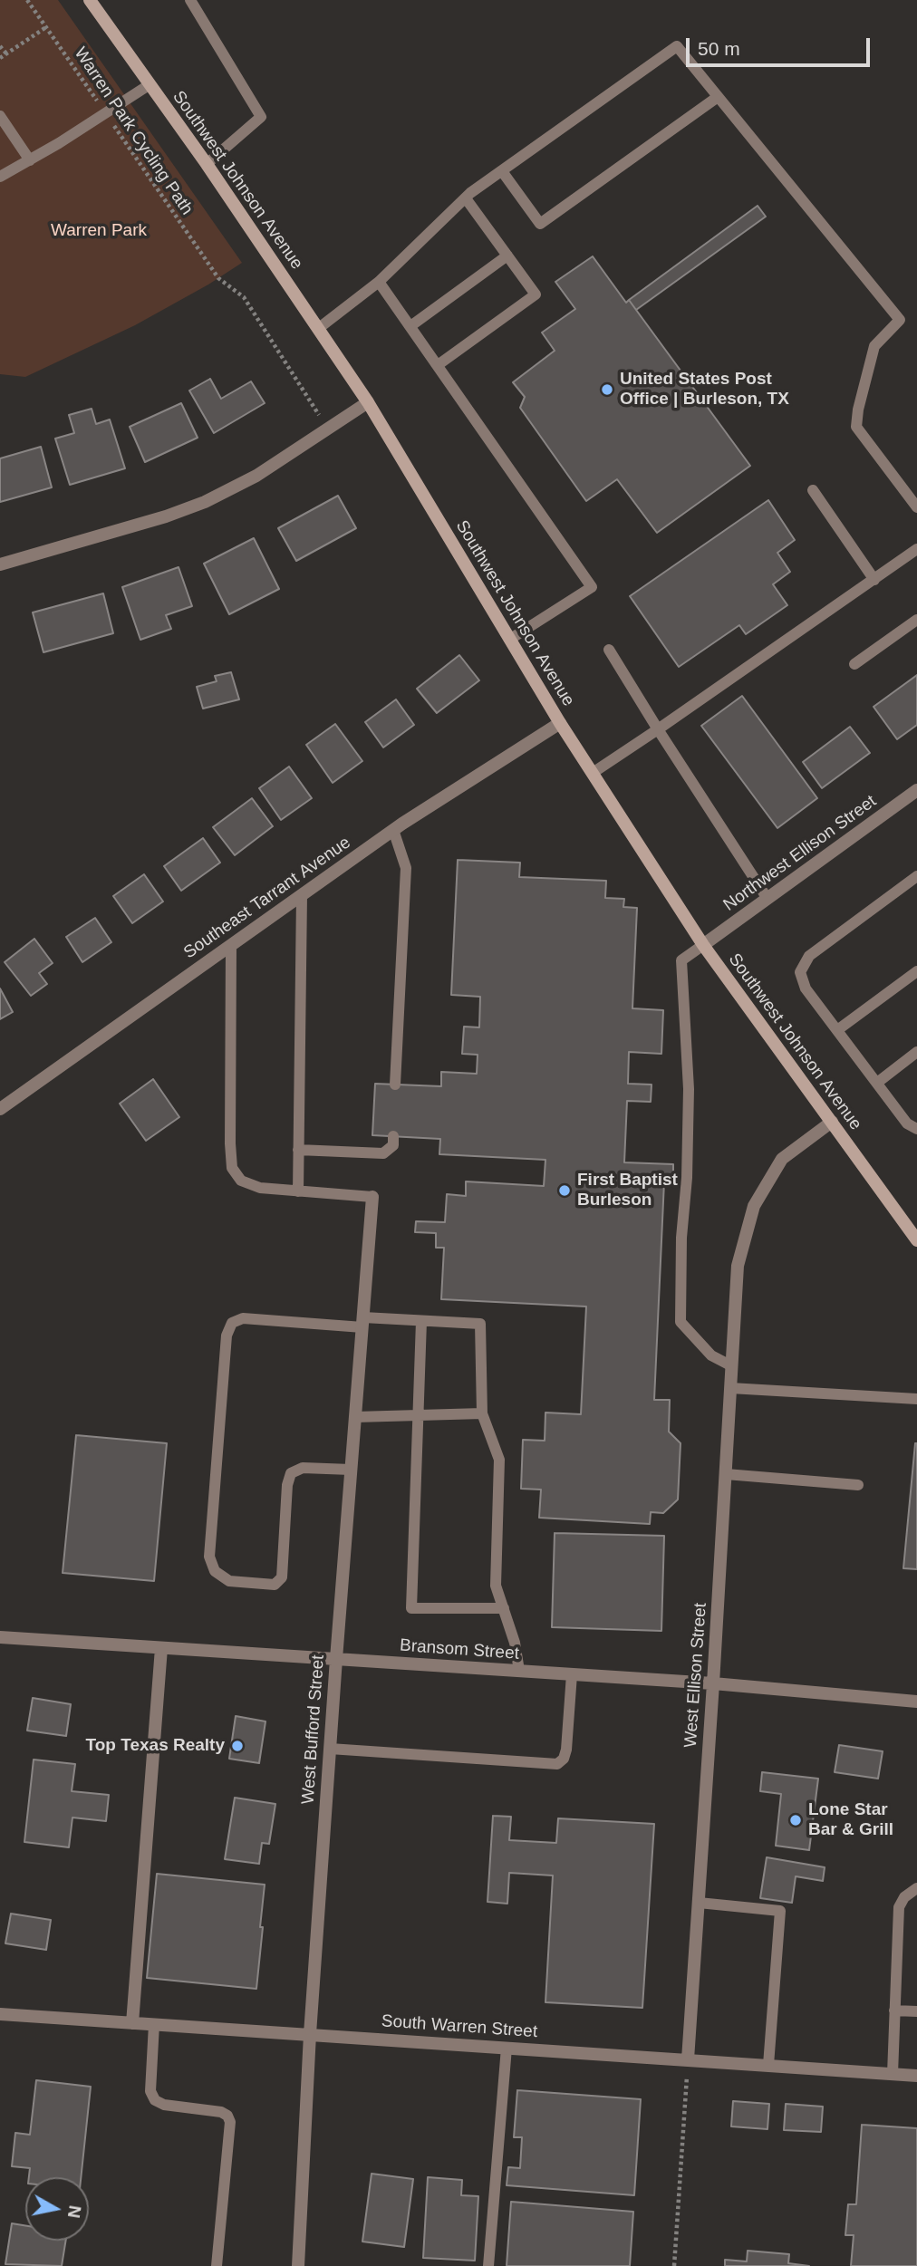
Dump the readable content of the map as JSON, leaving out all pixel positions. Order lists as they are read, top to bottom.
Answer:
{
  "streets": {
    "street": [
      "Southwest Johnson Avenue",
      "Northwest Ellison Street",
      "Southeast Tarrant Avenue",
      "Bransom Street",
      "West Ellison Street",
      "West Bufford Street",
      "South Warren Street"
    ],
    "path": ["Warren Park Cycling Path"]
  },
  "crossings": [
    ["Southwest Johnson Avenue", "Northwest Ellison Street"],
    ["Southwest Johnson Avenue", "Southeast Tarrant Avenue"],
    ["Southwest Johnson Avenue", "West Ellison Street"],
    ["Bransom Street", "West Ellison Street"],
    ["Bransom Street", "West Bufford Street"],
    ["West Ellison Street", "South Warren Street"],
    ["West Bufford Street", "South Warren Street"]
  ],
  "parks": ["Warren Park"],
  "places": [
    "United States Post Office | Burleson, TX",
    "First Baptist Burleson",
    "Top Texas Realty",
    "Lone Star Bar & Grill"
  ],
  "scale_bar": "50 m",
  "north": "right"
}
